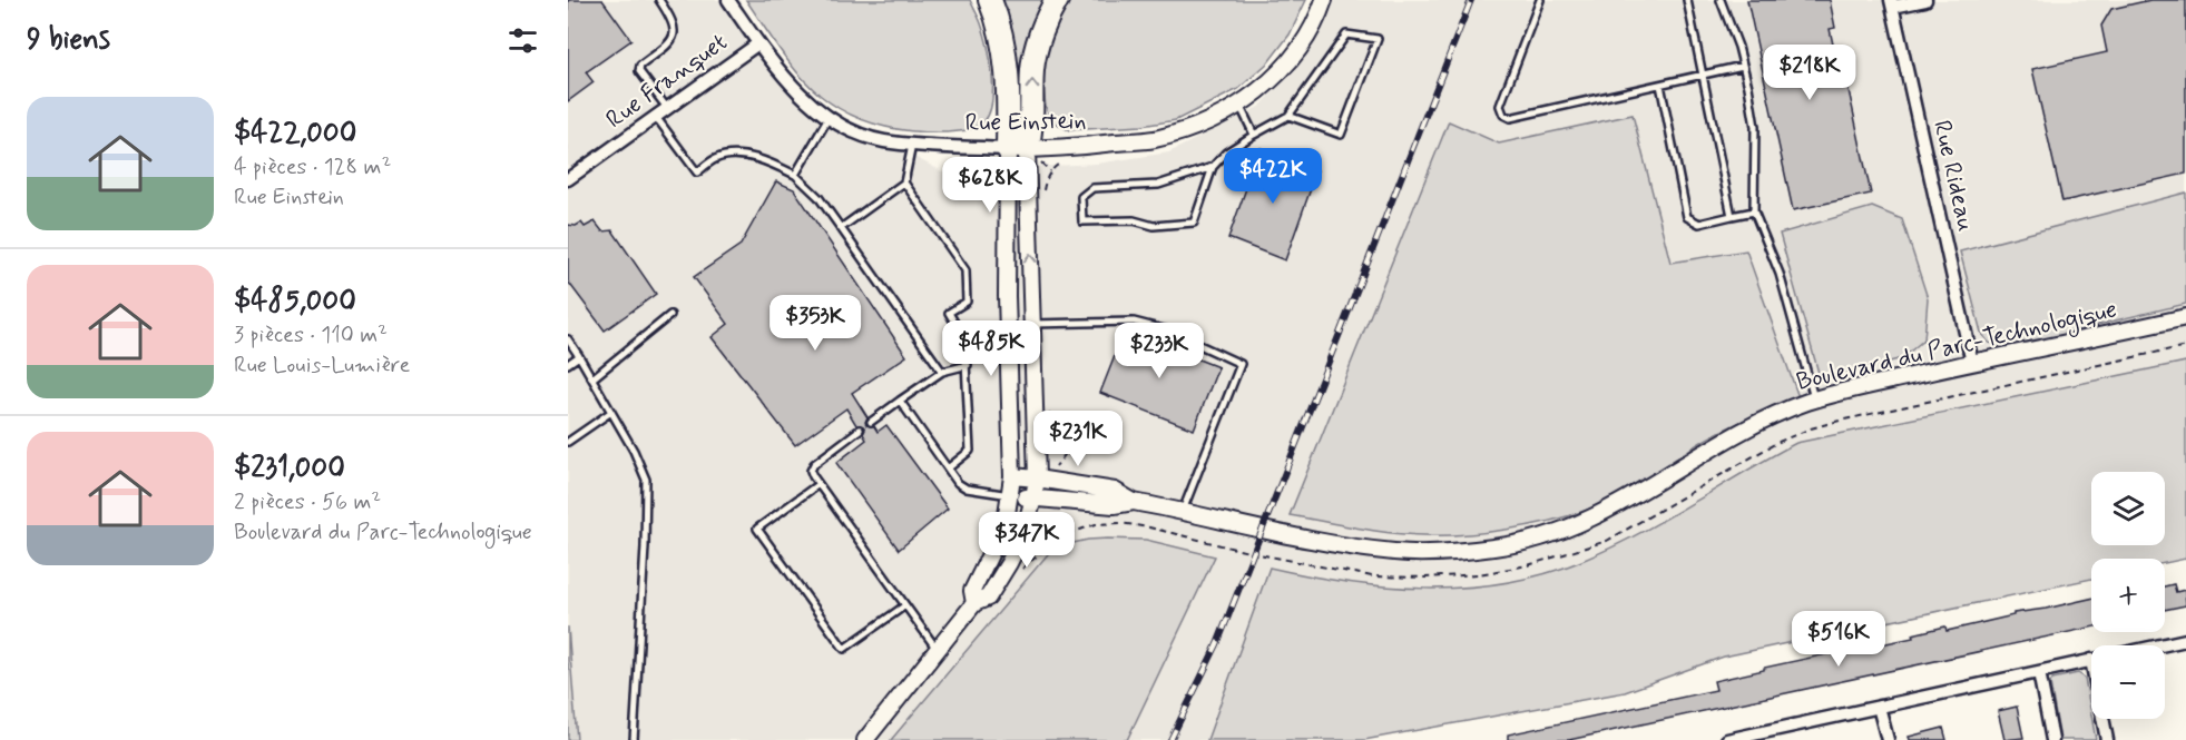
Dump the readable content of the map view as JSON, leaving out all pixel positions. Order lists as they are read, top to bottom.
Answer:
{
  "streets": {
    "street": [
      "Rue Franquet",
      "Rue Einstein",
      "Rue Rideau",
      "Boulevard du Parc-Technologique"
    ]
  },
  "crossings": [
    ["Rue Franquet", "Rue Einstein"],
    ["Rue Rideau", "Boulevard du Parc-Technologique"]
  ],
  "page": {
    "heading": "9 biens",
    "price": [
      "$218K",
      "$422K",
      "$628K",
      "$353K",
      "$485K",
      "$233K",
      "$231K",
      "$347K",
      "$516K"
    ],
    "list": [
      {
        "name": "$422,000",
        "note": "4 pièces · 128 m² · Rue Einstein"
      },
      {
        "name": "$485,000",
        "note": "3 pièces · 110 m² · Rue Louis-Lumière"
      },
      {
        "name": "$231,000",
        "note": "2 pièces · 56 m² · Boulevard du Parc-Technologique"
      }
    ],
    "map_buttons": ["+", "−"]
  }
}
